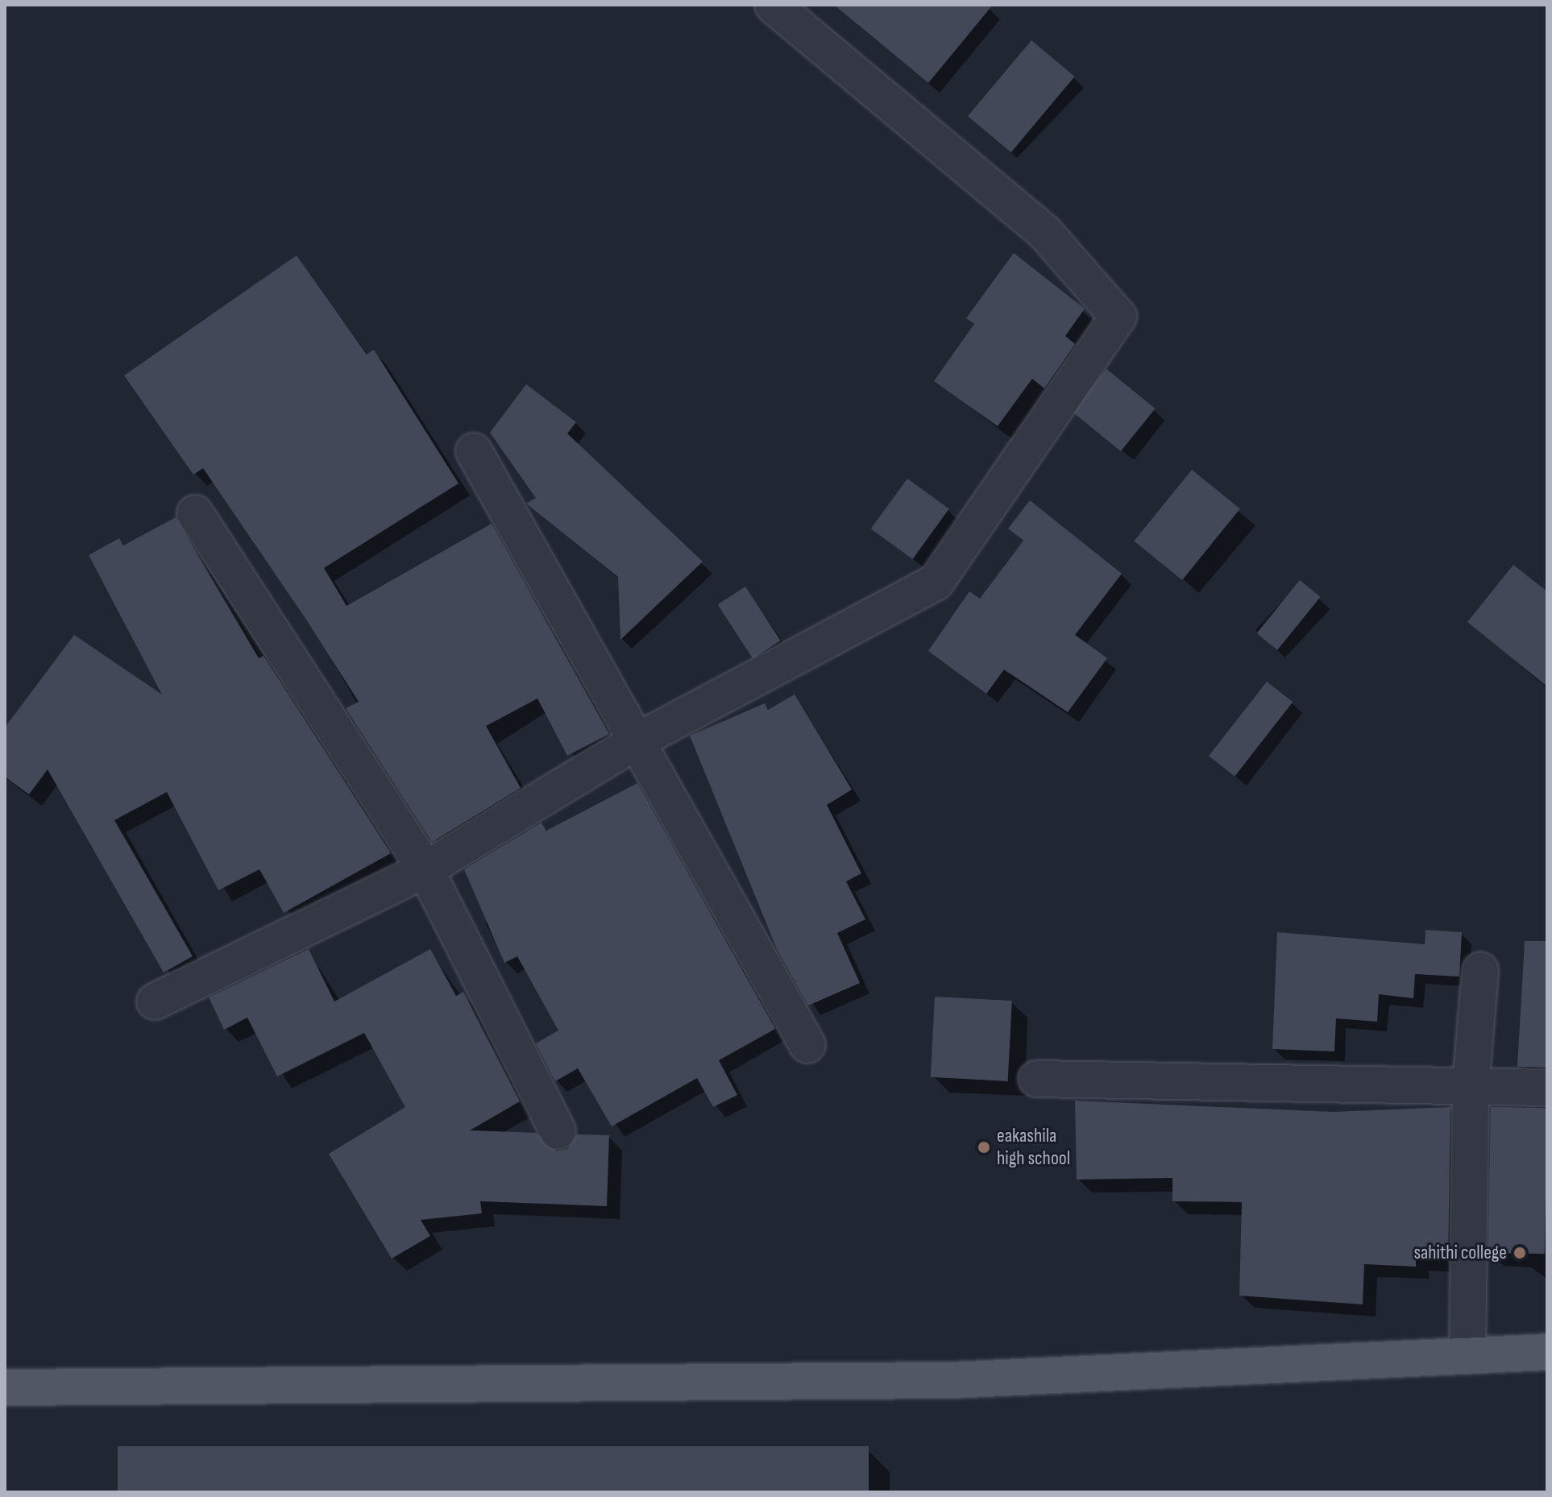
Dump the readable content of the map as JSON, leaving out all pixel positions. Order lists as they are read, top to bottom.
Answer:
{
  "places": ["eakashila high school", "sahithi college"]
}
